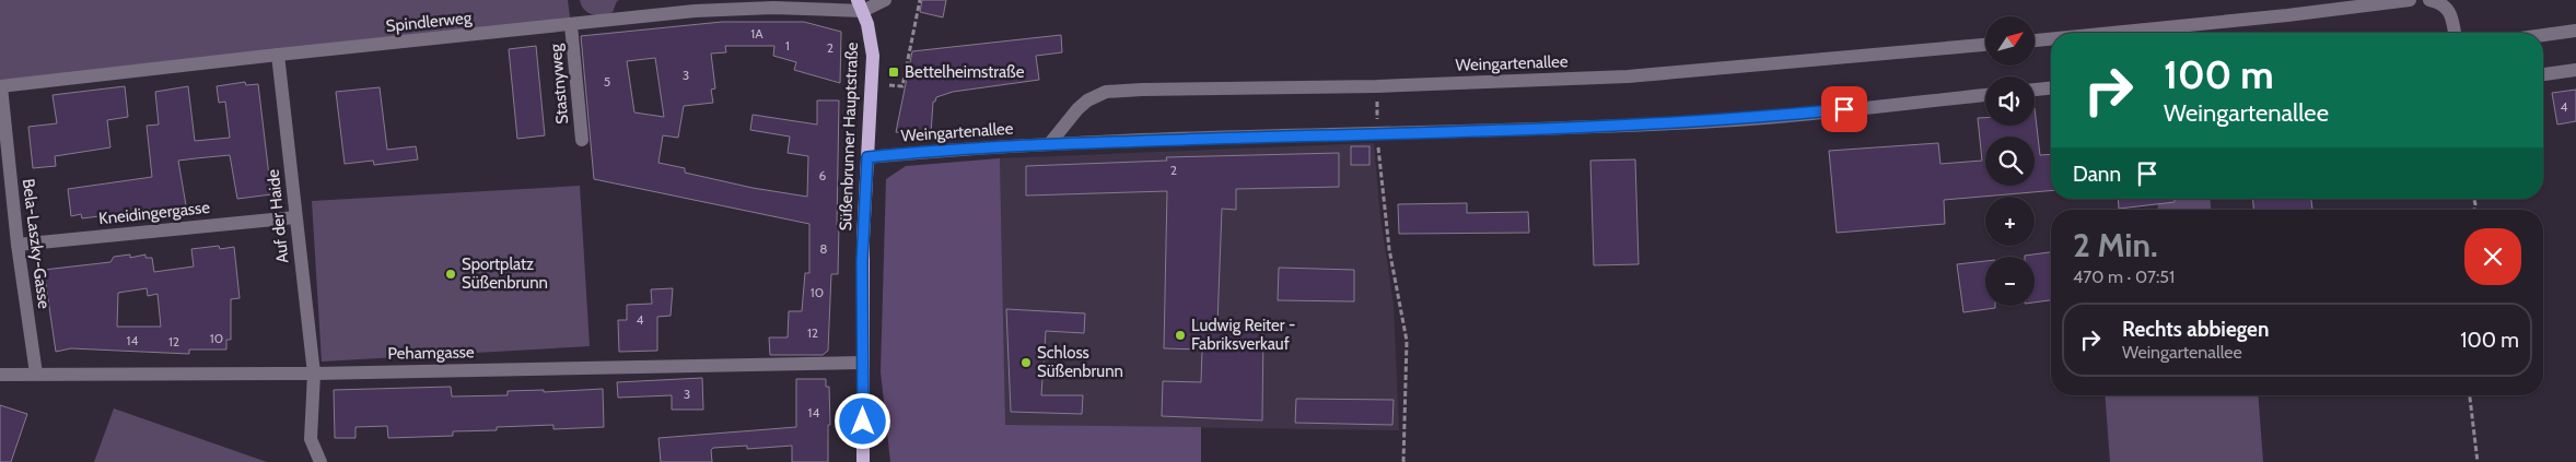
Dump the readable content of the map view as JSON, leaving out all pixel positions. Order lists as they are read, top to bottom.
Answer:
{
  "streets": {
    "main road": ["Süßenbrunner Hauptstraße"],
    "street": [
      "Spindlerweg",
      "Weingartenallee",
      "Stastnyweg",
      "Kneidingergasse",
      "Auf der Haide",
      "Bela-Laszky-Gasse",
      "Pehamgasse"
    ]
  },
  "crossings": [
    ["Spindlerweg", "Stastnyweg"],
    ["Spindlerweg", "Süßenbrunner Hauptstraße"],
    ["Spindlerweg", "Auf der Haide"],
    ["Spindlerweg", "Bela-Laszky-Gasse"],
    ["Weingartenallee", "Süßenbrunner Hauptstraße"],
    ["Süßenbrunner Hauptstraße", "Pehamgasse"],
    ["Kneidingergasse", "Auf der Haide"],
    ["Kneidingergasse", "Bela-Laszky-Gasse"],
    ["Auf der Haide", "Pehamgasse"],
    ["Bela-Laszky-Gasse", "Pehamgasse"]
  ],
  "places": {
    "transit": ["Bettelheimstraße"],
    "other": ["Sportplatz Süßenbrunn", "Ludwig Reiter - Fabriksverkauf", "Schloss Süßenbrunn"]
  },
  "house_numbers": [
    "1A",
    "1",
    "2",
    "3",
    "5",
    "4",
    "2",
    "6",
    "8",
    "10",
    "4",
    "12",
    "10",
    "14",
    "12",
    "3",
    "14"
  ],
  "north": "top right",
  "page": {
    "map_buttons": ["+", "−"],
    "turn": ["100 m", "Weingartenallee"],
    "then": "Dann",
    "heading": ["2 Min.", "470 m · 07:51"],
    "list": [
      {
        "name": "Rechts abbiegen",
        "note": "Weingartenallee",
        "value": "100 m"
      }
    ]
  }
}
